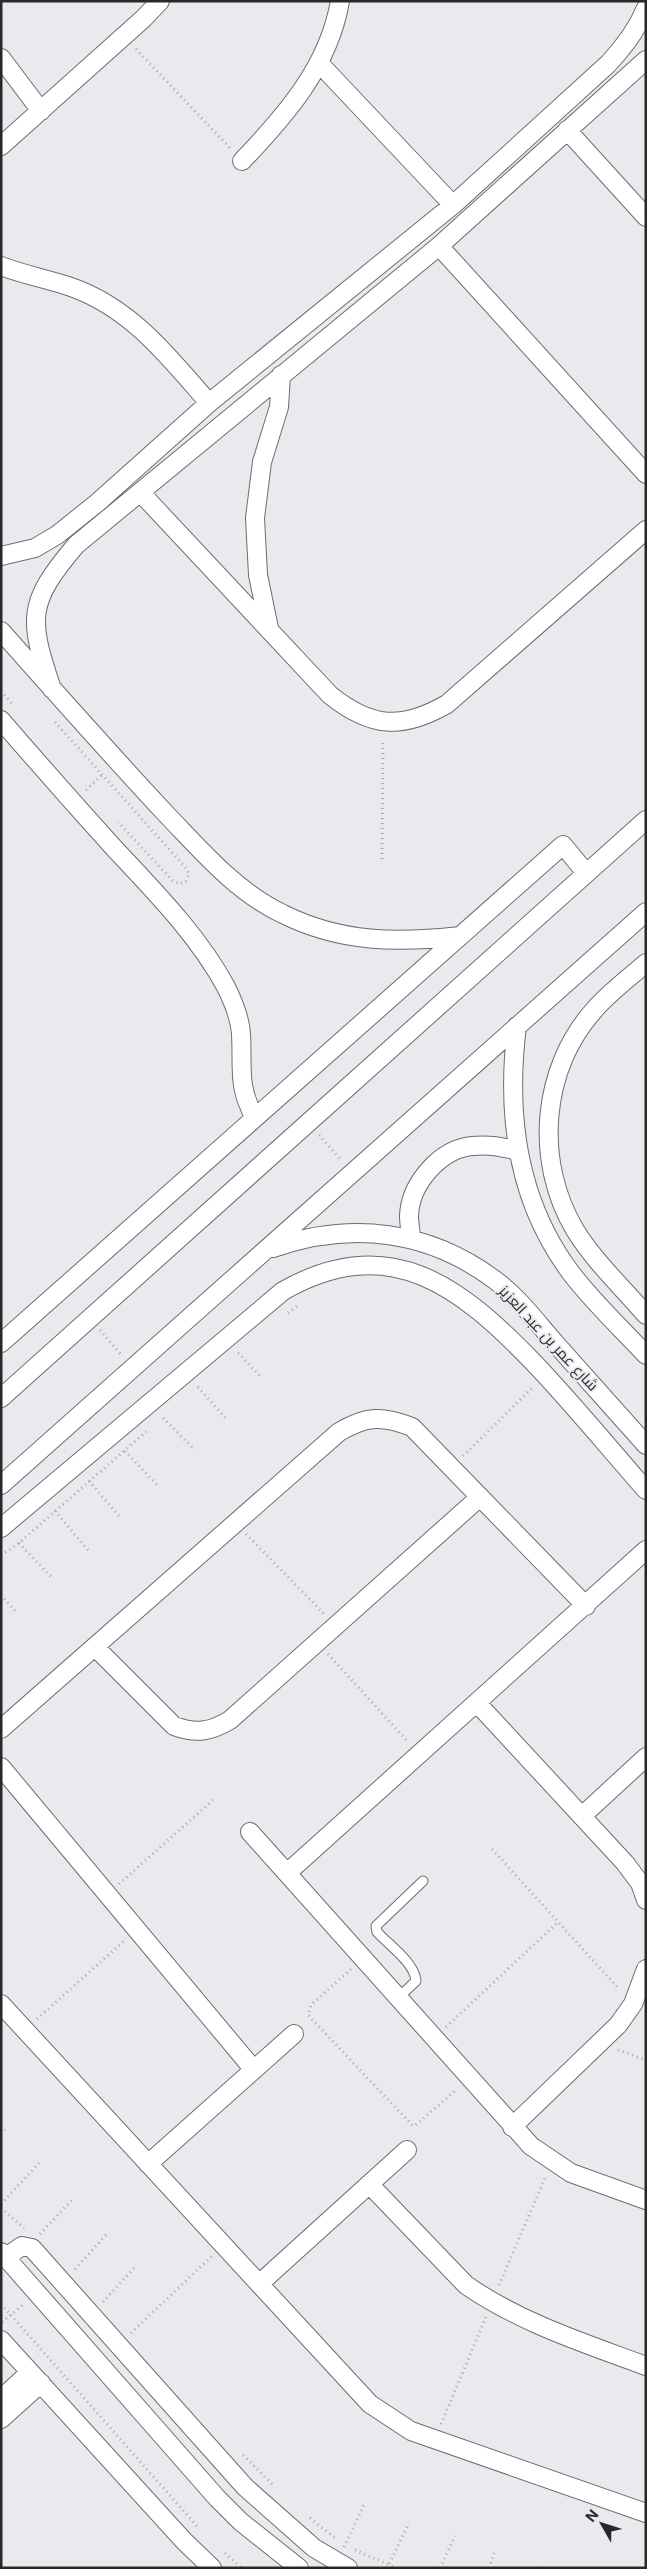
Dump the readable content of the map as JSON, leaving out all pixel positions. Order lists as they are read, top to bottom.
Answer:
{
  "streets": {
    "street": ["شارع عمر بن عبد العزيز"]
  },
  "north": "top left"
}
